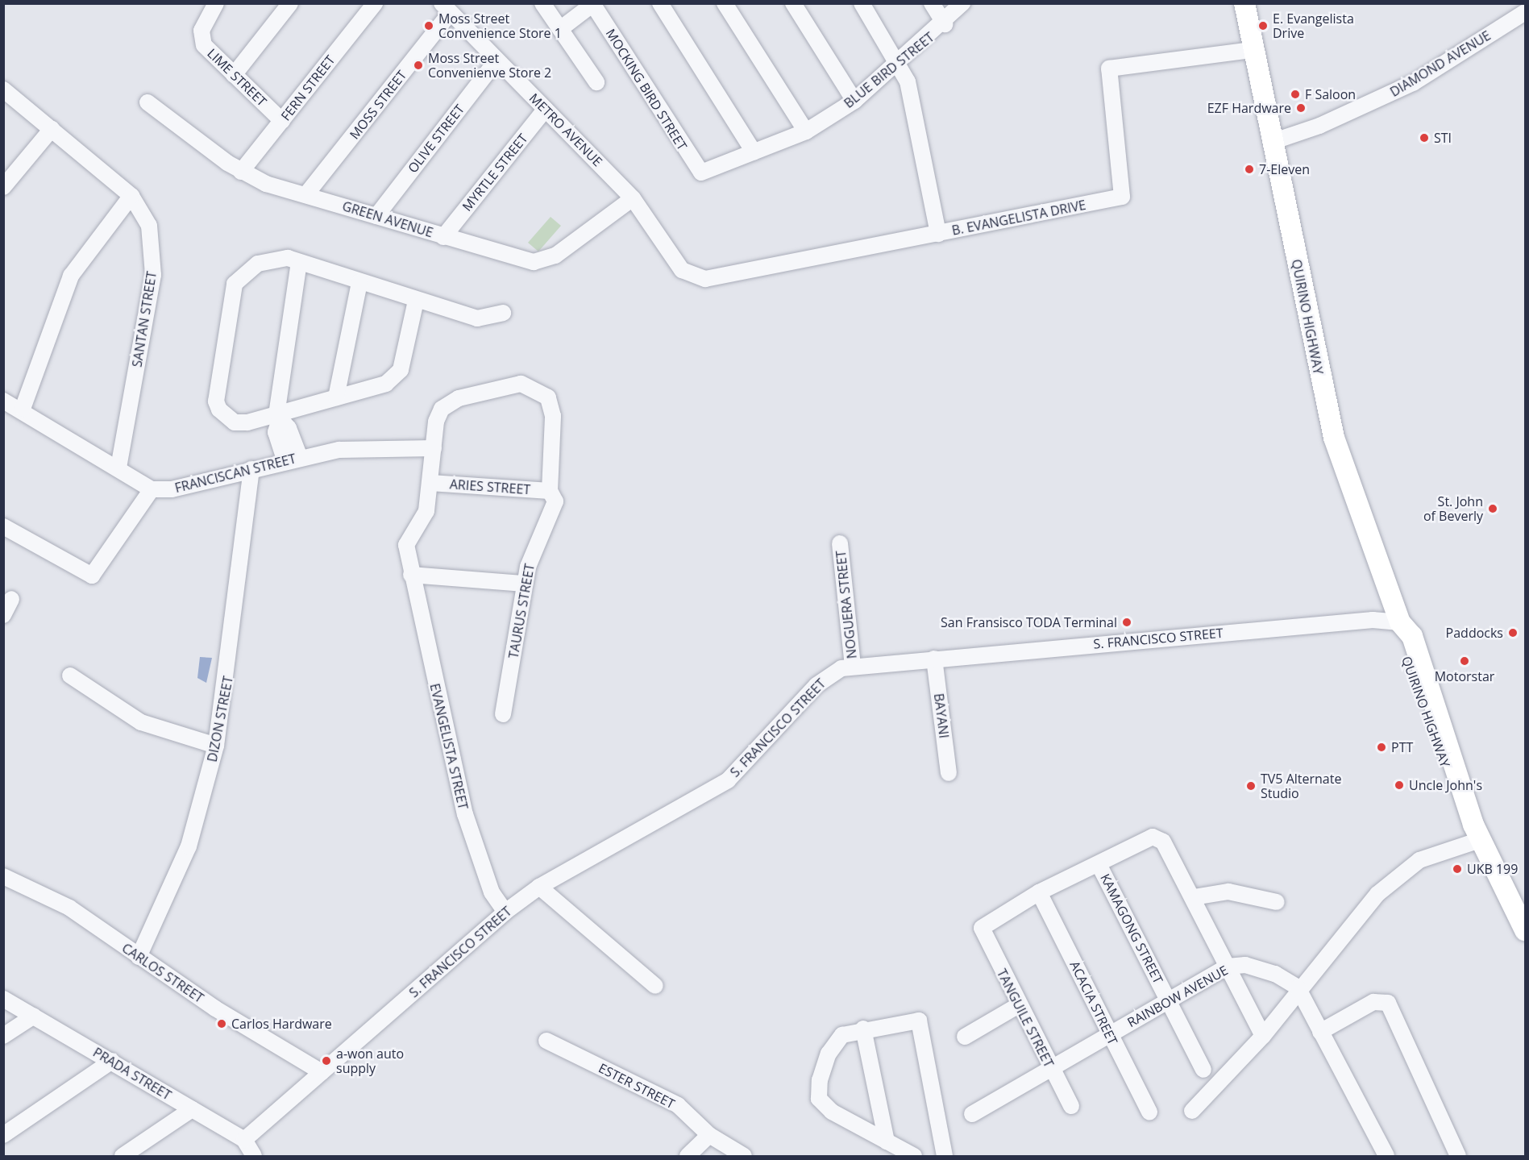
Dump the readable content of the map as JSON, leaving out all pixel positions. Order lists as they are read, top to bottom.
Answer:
{
  "streets": {
    "main road": ["QUIRINO HIGHWAY"],
    "street": [
      "DIAMOND AVENUE",
      "BLUE BIRD STREET",
      "LIME STREET",
      "FERN STREET",
      "MOCKING BIRD STREET",
      "MOSS STREET",
      "METRO AVENUE",
      "OLIVE STREET",
      "MYRTLE STREET",
      "B. EVANGELISTA DRIVE",
      "GREEN AVENUE",
      "SANTAN STREET",
      "FRANCISCAN STREET",
      "ARIES STREET",
      "NOGUERA STREET",
      "TAURUS STREET",
      "S. FRANCISCO STREET",
      "BAYANI",
      "DIZON STREET",
      "EVANGELISTA STREET",
      "KAMAGONG STREET",
      "CARLOS STREET",
      "RAINBOW AVENUE",
      "ACACIA STREET",
      "TANGUILE STREET",
      "PRADA STREET",
      "ESTER STREET"
    ]
  },
  "crossings": [
    ["DIAMOND AVENUE", "QUIRINO HIGHWAY"],
    ["BLUE BIRD STREET", "MOCKING BIRD STREET"],
    ["LIME STREET", "FERN STREET"],
    ["FERN STREET", "GREEN AVENUE"],
    ["MOSS STREET", "METRO AVENUE"],
    ["MOSS STREET", "GREEN AVENUE"],
    ["METRO AVENUE", "OLIVE STREET"],
    ["METRO AVENUE", "MYRTLE STREET"],
    ["METRO AVENUE", "B. EVANGELISTA DRIVE"],
    ["METRO AVENUE", "GREEN AVENUE"],
    ["OLIVE STREET", "GREEN AVENUE"],
    ["MYRTLE STREET", "GREEN AVENUE"],
    ["B. EVANGELISTA DRIVE", "QUIRINO HIGHWAY"],
    ["QUIRINO HIGHWAY", "S. FRANCISCO STREET"],
    ["FRANCISCAN STREET", "DIZON STREET"],
    ["FRANCISCAN STREET", "EVANGELISTA STREET"],
    ["ARIES STREET", "TAURUS STREET"],
    ["ARIES STREET", "EVANGELISTA STREET"],
    ["NOGUERA STREET", "S. FRANCISCO STREET"],
    ["TAURUS STREET", "EVANGELISTA STREET"],
    ["S. FRANCISCO STREET", "BAYANI"],
    ["S. FRANCISCO STREET", "EVANGELISTA STREET"],
    ["S. FRANCISCO STREET", "CARLOS STREET"],
    ["S. FRANCISCO STREET", "PRADA STREET"],
    ["DIZON STREET", "CARLOS STREET"],
    ["KAMAGONG STREET", "RAINBOW AVENUE"],
    ["RAINBOW AVENUE", "ACACIA STREET"],
    ["RAINBOW AVENUE", "TANGUILE STREET"],
    ["ACACIA STREET", "TANGUILE STREET"]
  ],
  "places": [
    "Moss Street Convenience Store 1",
    "E. Evangelista Drive",
    "Moss Street Convenienve Store 2",
    "F Saloon",
    "EZF Hardware",
    "STI",
    "7-Eleven",
    "St. John of Beverly",
    "San Fransisco TODA Terminal",
    "Paddocks",
    "Motorstar",
    "PTT",
    "Uncle John's",
    "TV5 Alternate Studio",
    "UKB 199",
    "Carlos Hardware",
    "a-won auto supply"
  ]
}
